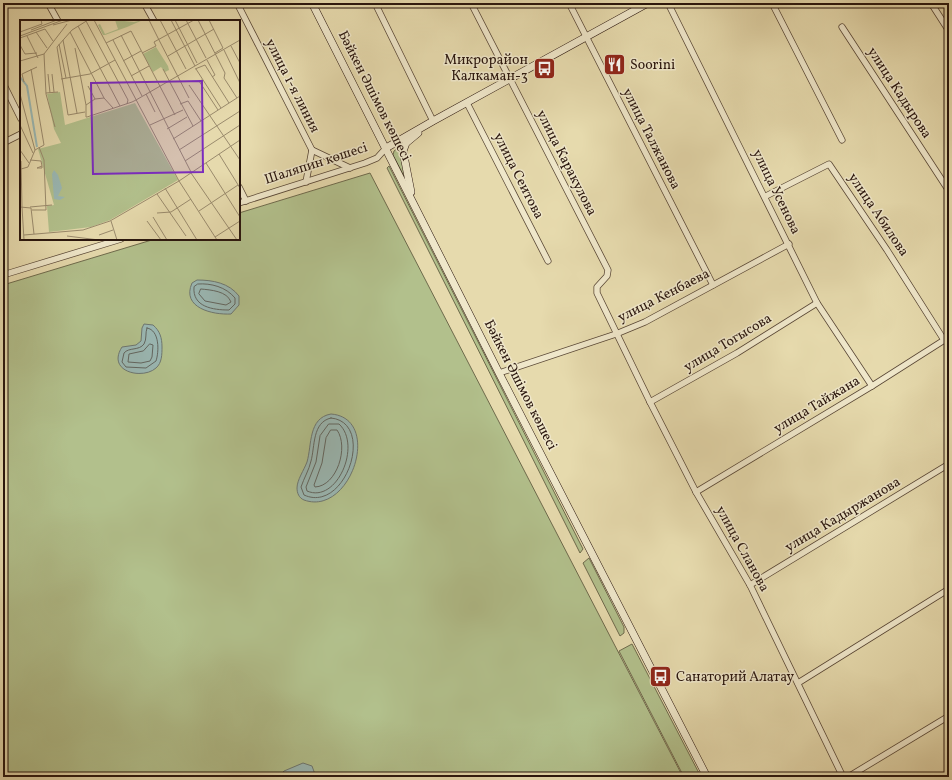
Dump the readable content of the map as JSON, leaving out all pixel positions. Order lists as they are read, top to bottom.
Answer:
{
  "streets": {
    "main road": ["Бәйкен Әшімов көшесі", "Шаляпин көшесі"],
    "street": [
      "улица 1-я линия",
      "улица Кадырова",
      "улица Талжанова",
      "улица Каракулова",
      "улица Сеитова",
      "улица Усенова",
      "улица Абилова",
      "улица Кенбаева",
      "улица Тогысова",
      "улица Тайжана",
      "улица Кадыржанова",
      "улица Сланова"
    ]
  },
  "crossings": [
    ["улица 1-я линия", "Шаляпин көшесі"],
    ["Бәйкен Әшімов көшесі", "Шаляпин көшесі"],
    ["Бәйкен Әшімов көшесі", "улица Кенбаева"],
    ["улица Талжанова", "Шаляпин көшесі"],
    ["улица Талжанова", "улица Кенбаева"],
    ["улица Каракулова", "Шаляпин көшесі"],
    ["улица Каракулова", "улица Кенбаева"],
    ["улица Каракулова", "улица Сланова"],
    ["Шаляпин көшесі", "улица Сеитова"],
    ["улица Усенова", "улица Абилова"],
    ["улица Усенова", "улица Кенбаева"],
    ["улица Усенова", "улица Тогысова"],
    ["улица Усенова", "улица Тайжана"],
    ["улица Абилова", "улица Тайжана"],
    ["улица Кенбаева", "улица Сланова"],
    ["улица Тогысова", "улица Сланова"],
    ["улица Тайжана", "улица Сланова"],
    ["улица Кадыржанова", "улица Сланова"]
  ],
  "places": {
    "restaurant": ["Soorini"],
    "bus stop": ["Микрорайон Калкаман-3", "Санаторий Алатау"]
  }
}
